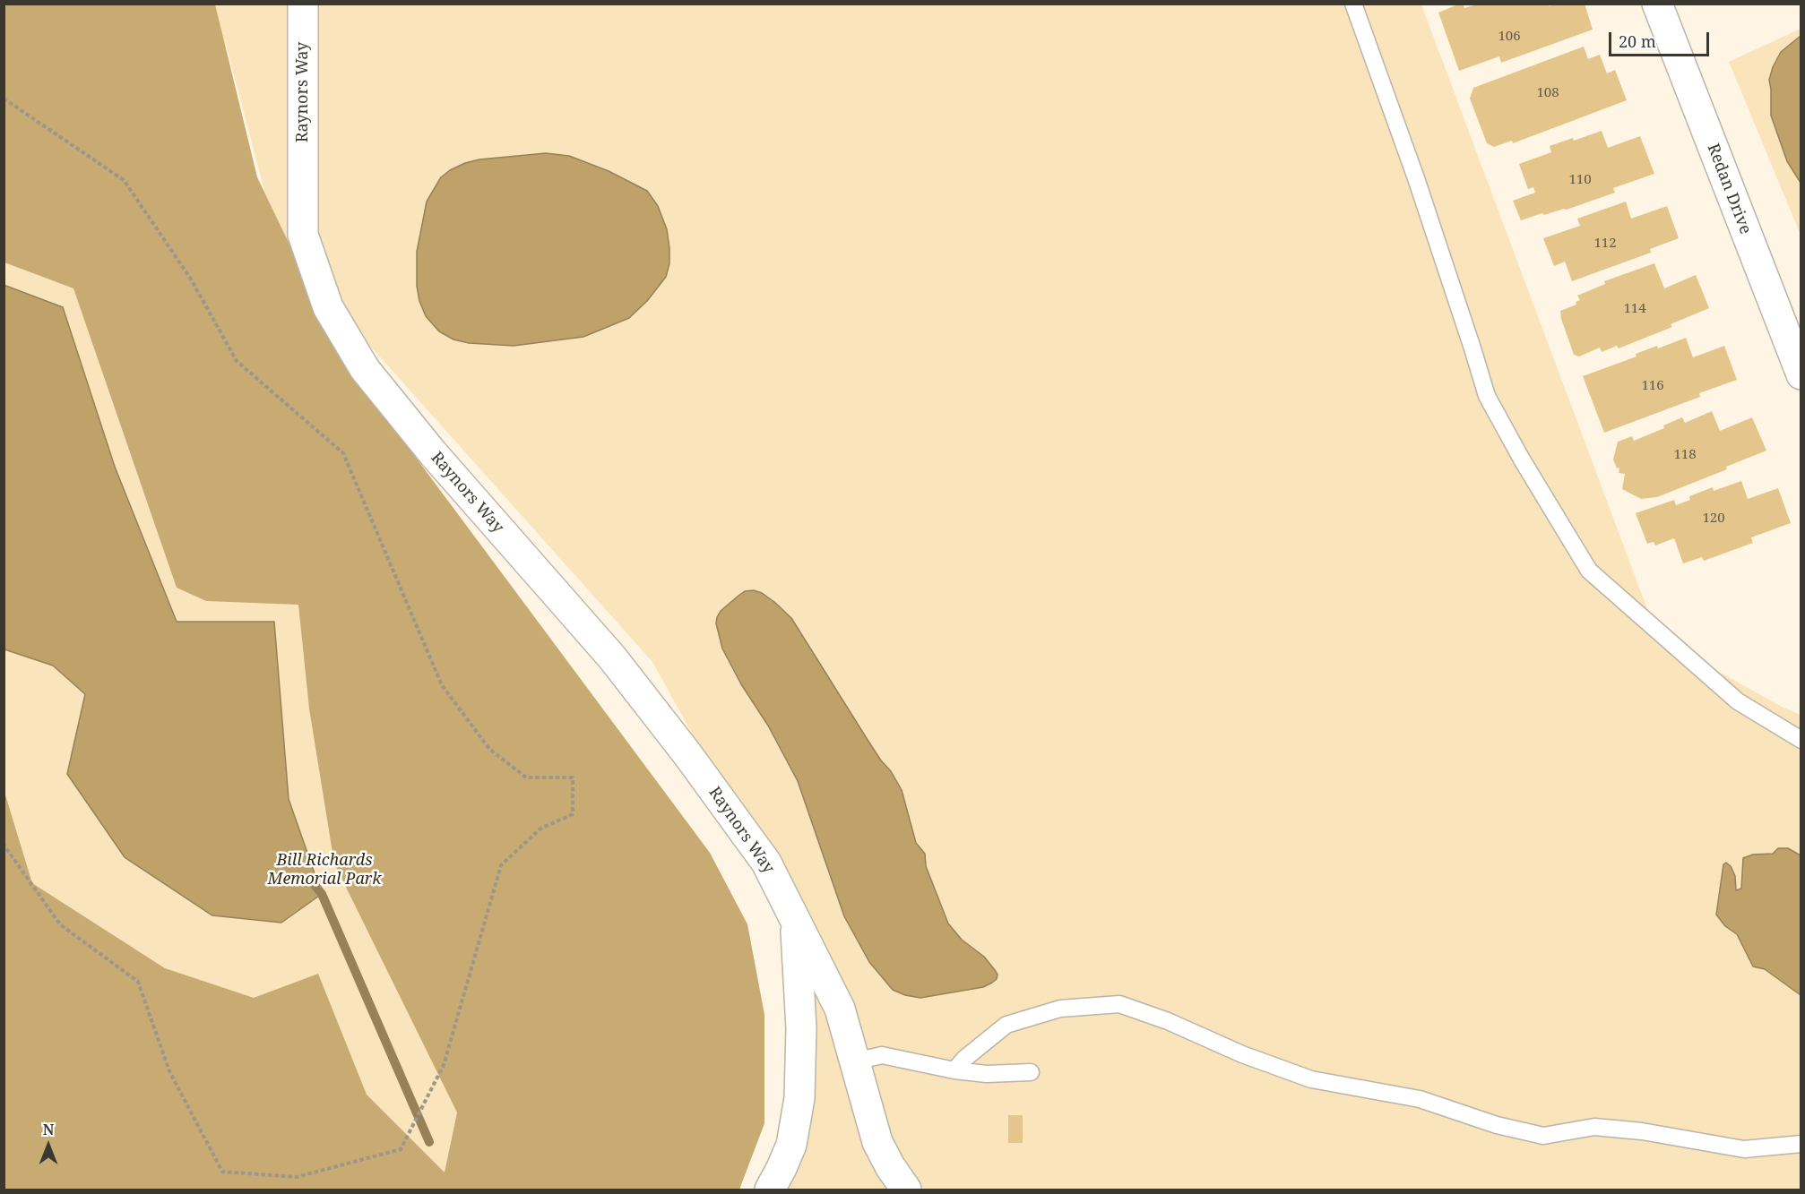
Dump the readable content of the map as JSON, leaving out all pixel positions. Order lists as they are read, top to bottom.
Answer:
{
  "streets": {
    "street": ["Raynors Way", "Redan Drive"]
  },
  "parks": ["Bill Richards Memorial Park"],
  "house_numbers": [
    "106",
    "108",
    "110",
    "112",
    "114",
    "116",
    "118",
    "120"
  ],
  "scale_bar": "20 m",
  "north": "top"
}
